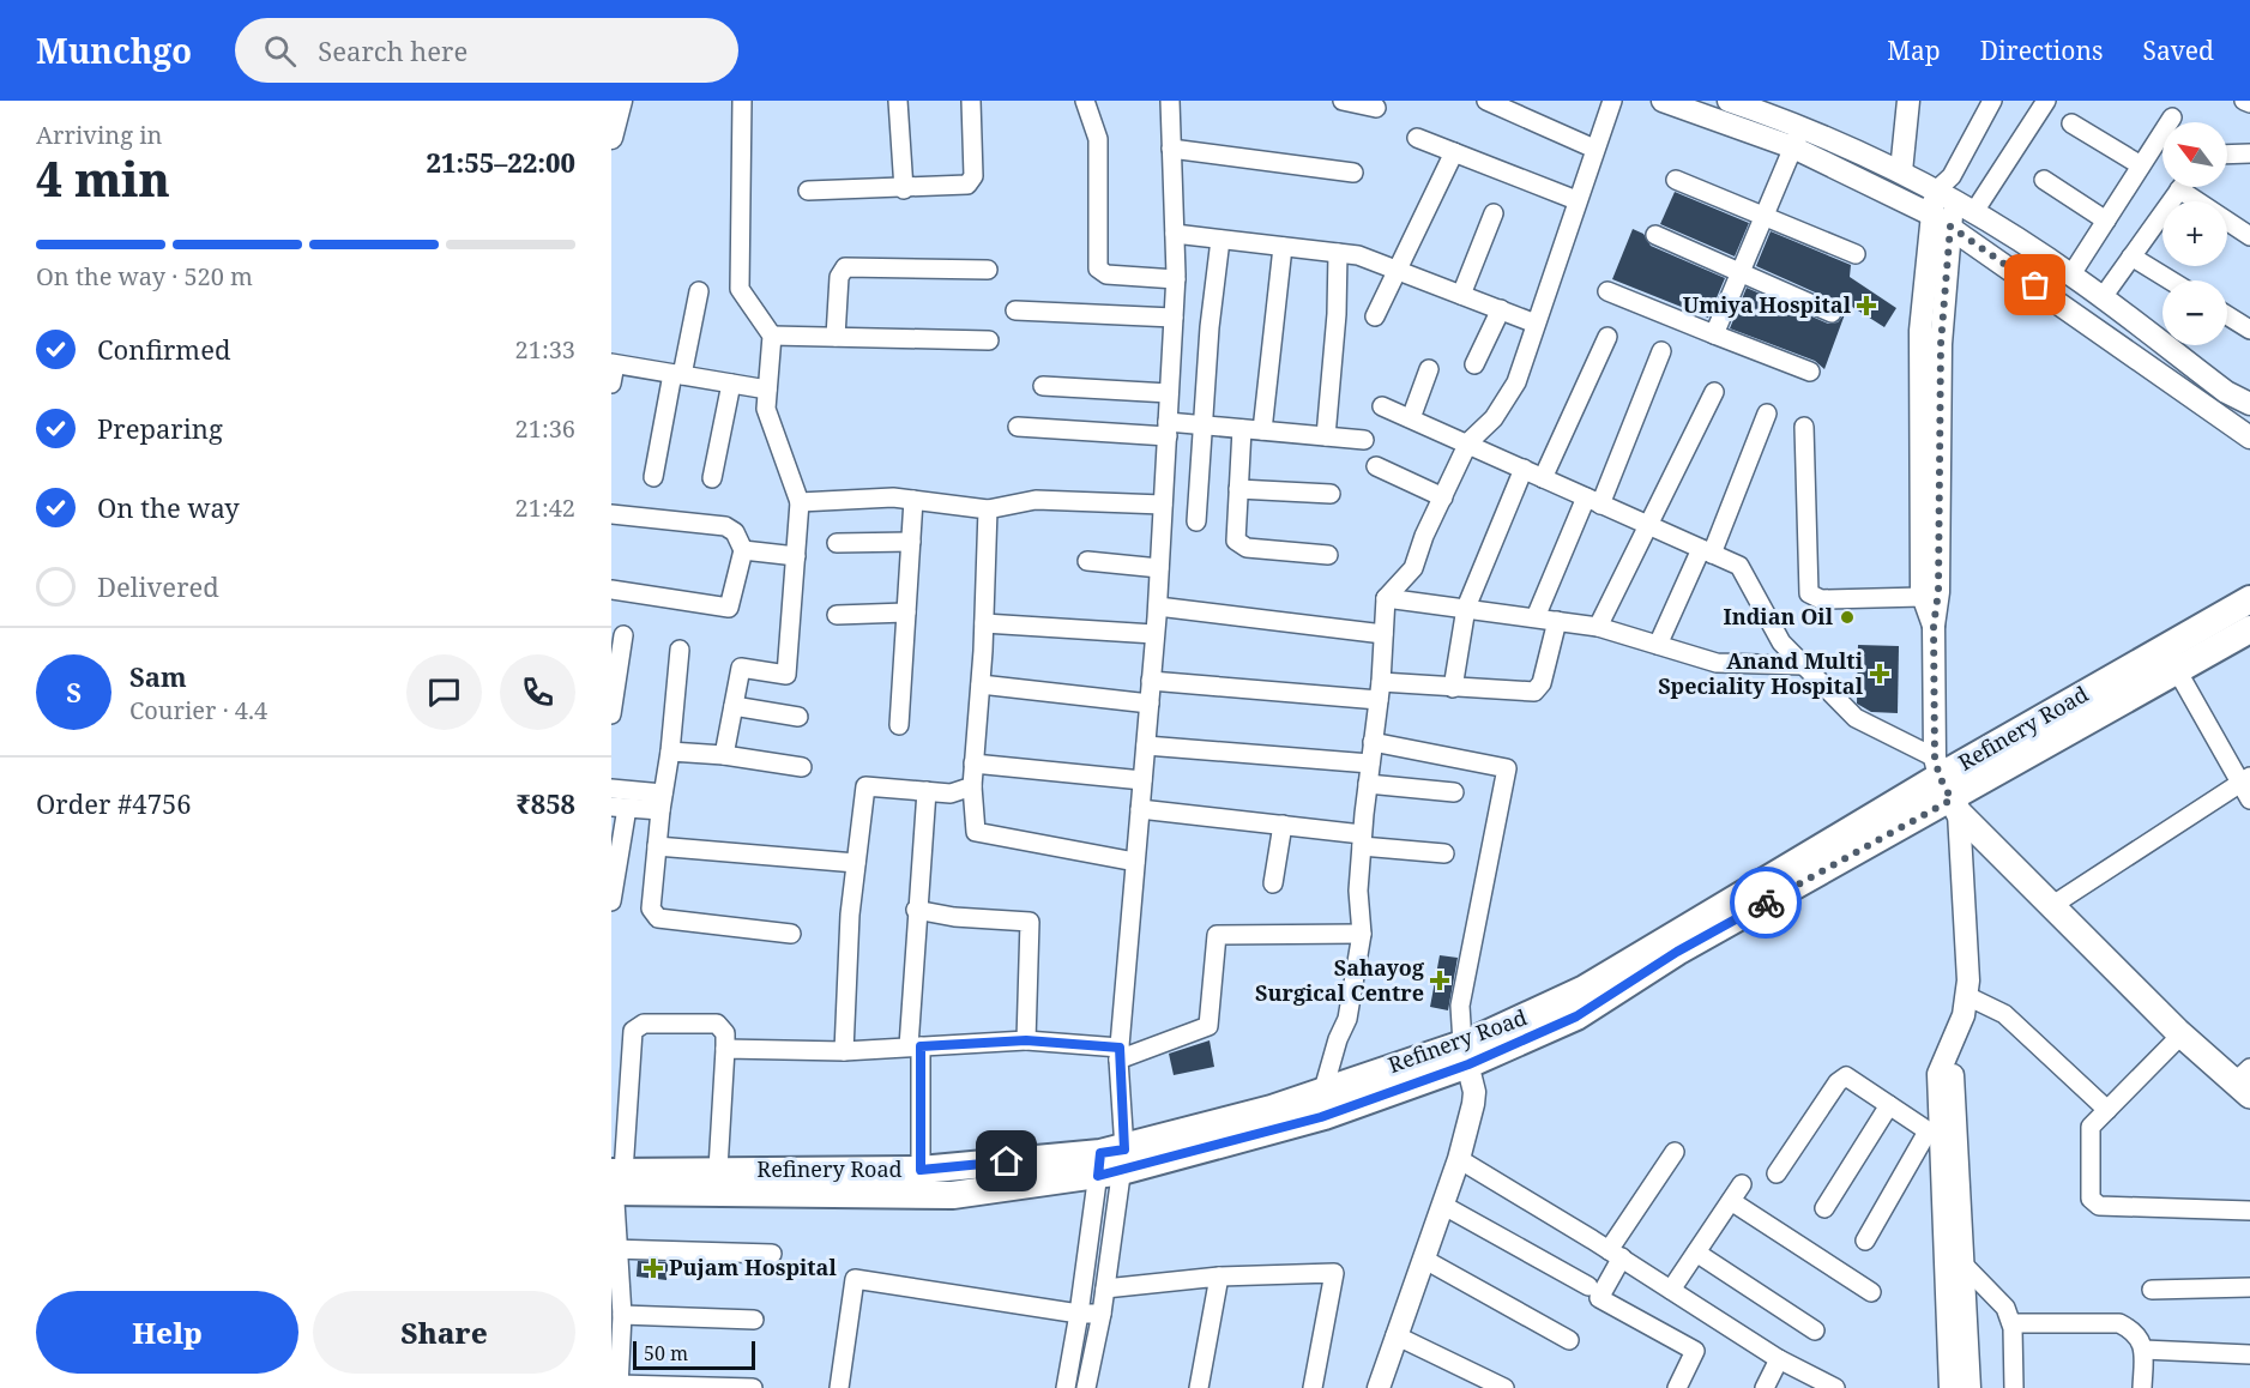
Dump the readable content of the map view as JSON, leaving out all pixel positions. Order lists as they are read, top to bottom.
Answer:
{
  "streets": {
    "main road": ["Refinery Road"]
  },
  "places": {
    "health": [
      "Umiya Hospital",
      "Anand Multi Speciality Hospital",
      "Sahayog Surgical Centre",
      "Pujam Hospital"
    ],
    "other": ["Indian Oil"]
  },
  "scale_bar": "50 m",
  "north": "top left",
  "page": {
    "header": "Munchgo",
    "search": "Search here",
    "nav": ["Map", "Directions", "Saved"],
    "heading": ["4 min", "Arriving in", "21:55–22:00"],
    "panel": [
      "Sam",
      "Courier · 4.4",
      "Order #4756",
      "₹858"
    ],
    "map_buttons": ["+", "−"],
    "bar": "On the way · 520 m",
    "list": [
      ["Confirmed", "21:33"],
      ["Preparing", "21:36"],
      ["On the way", "21:42"],
      "Delivered"
    ],
    "round": "S",
    "buttons": ["Help", "Share"],
    "scale": "50 m"
  }
}
